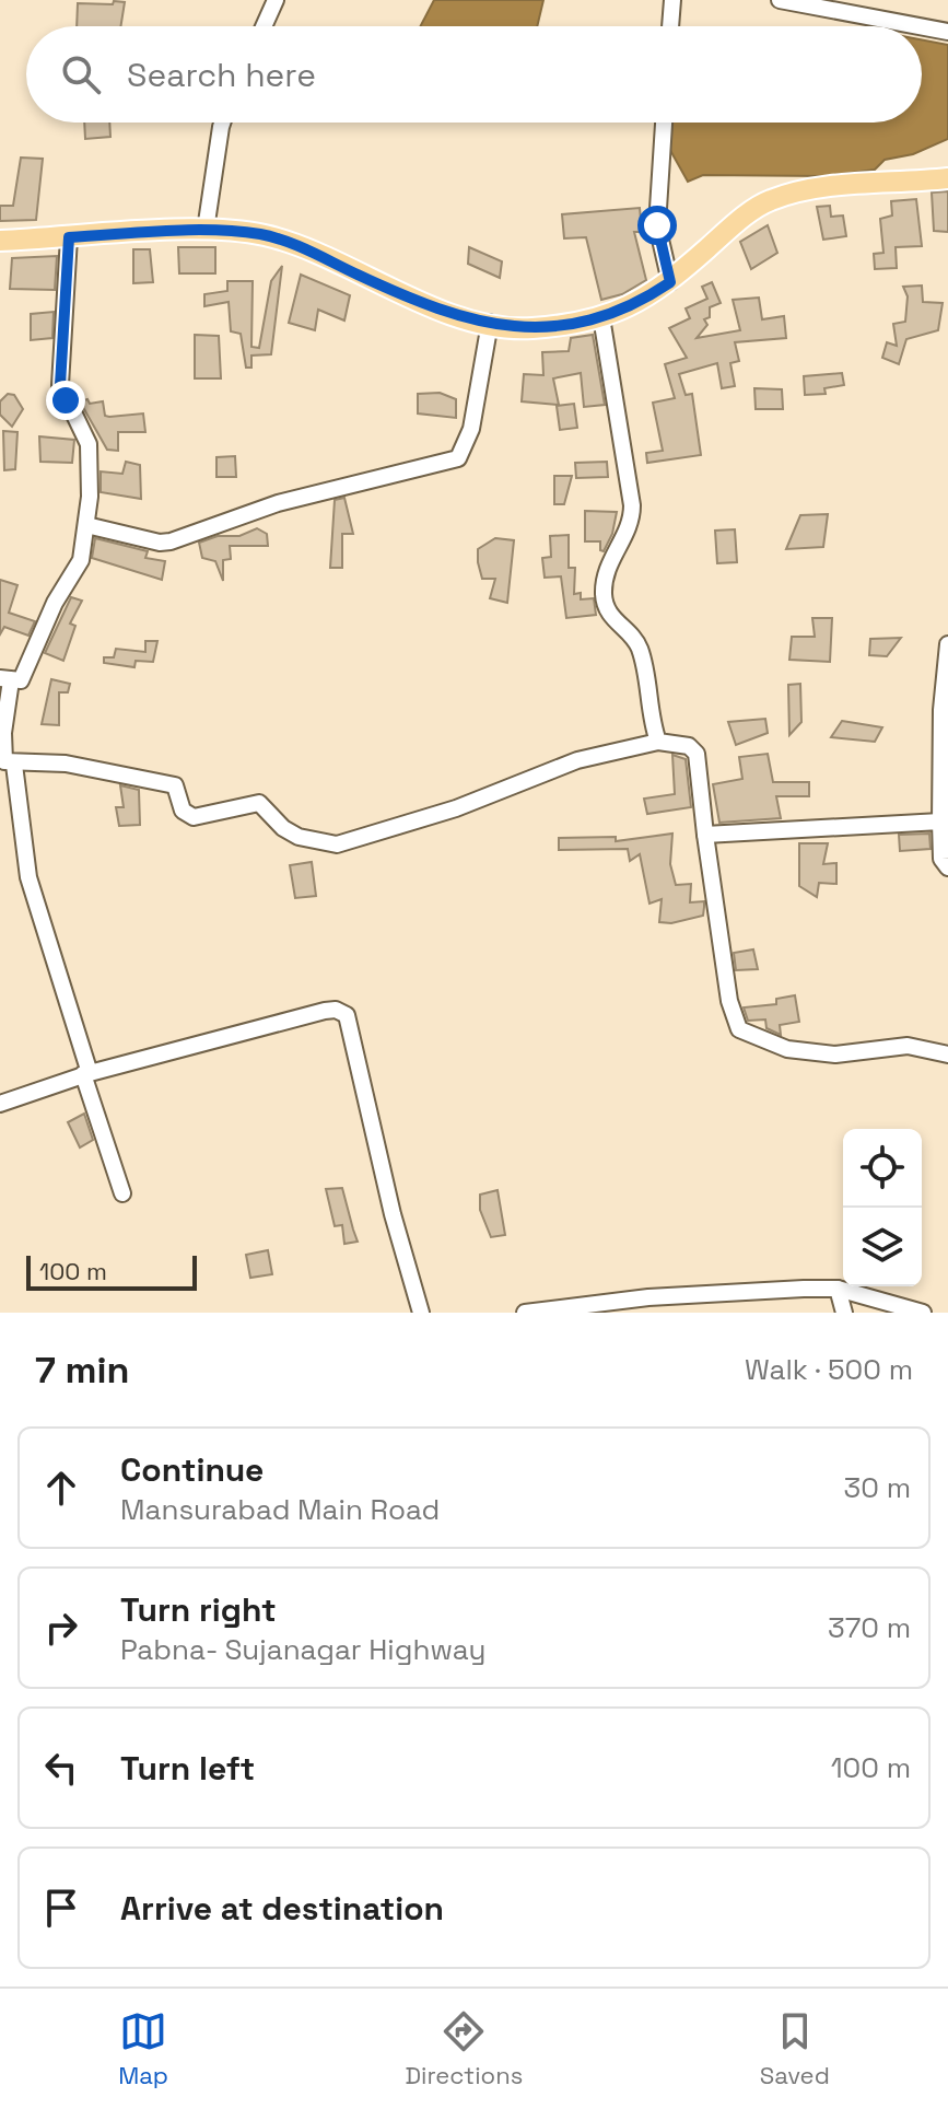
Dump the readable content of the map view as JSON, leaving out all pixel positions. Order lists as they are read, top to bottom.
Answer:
{
  "scale_bar": "100 m",
  "page": {
    "search": "Search here",
    "scale": "100 m",
    "heading": ["7 min", "Walk · 500 m"],
    "list": [
      ["Continue", "Mansurabad Main Road", "30 m"],
      ["Turn right", "Pabna- Sujanagar Highway", "370 m"],
      ["Turn left", "100 m"],
      "Arrive at destination"
    ],
    "nav": ["Map", "Directions", "Saved"]
  }
}
